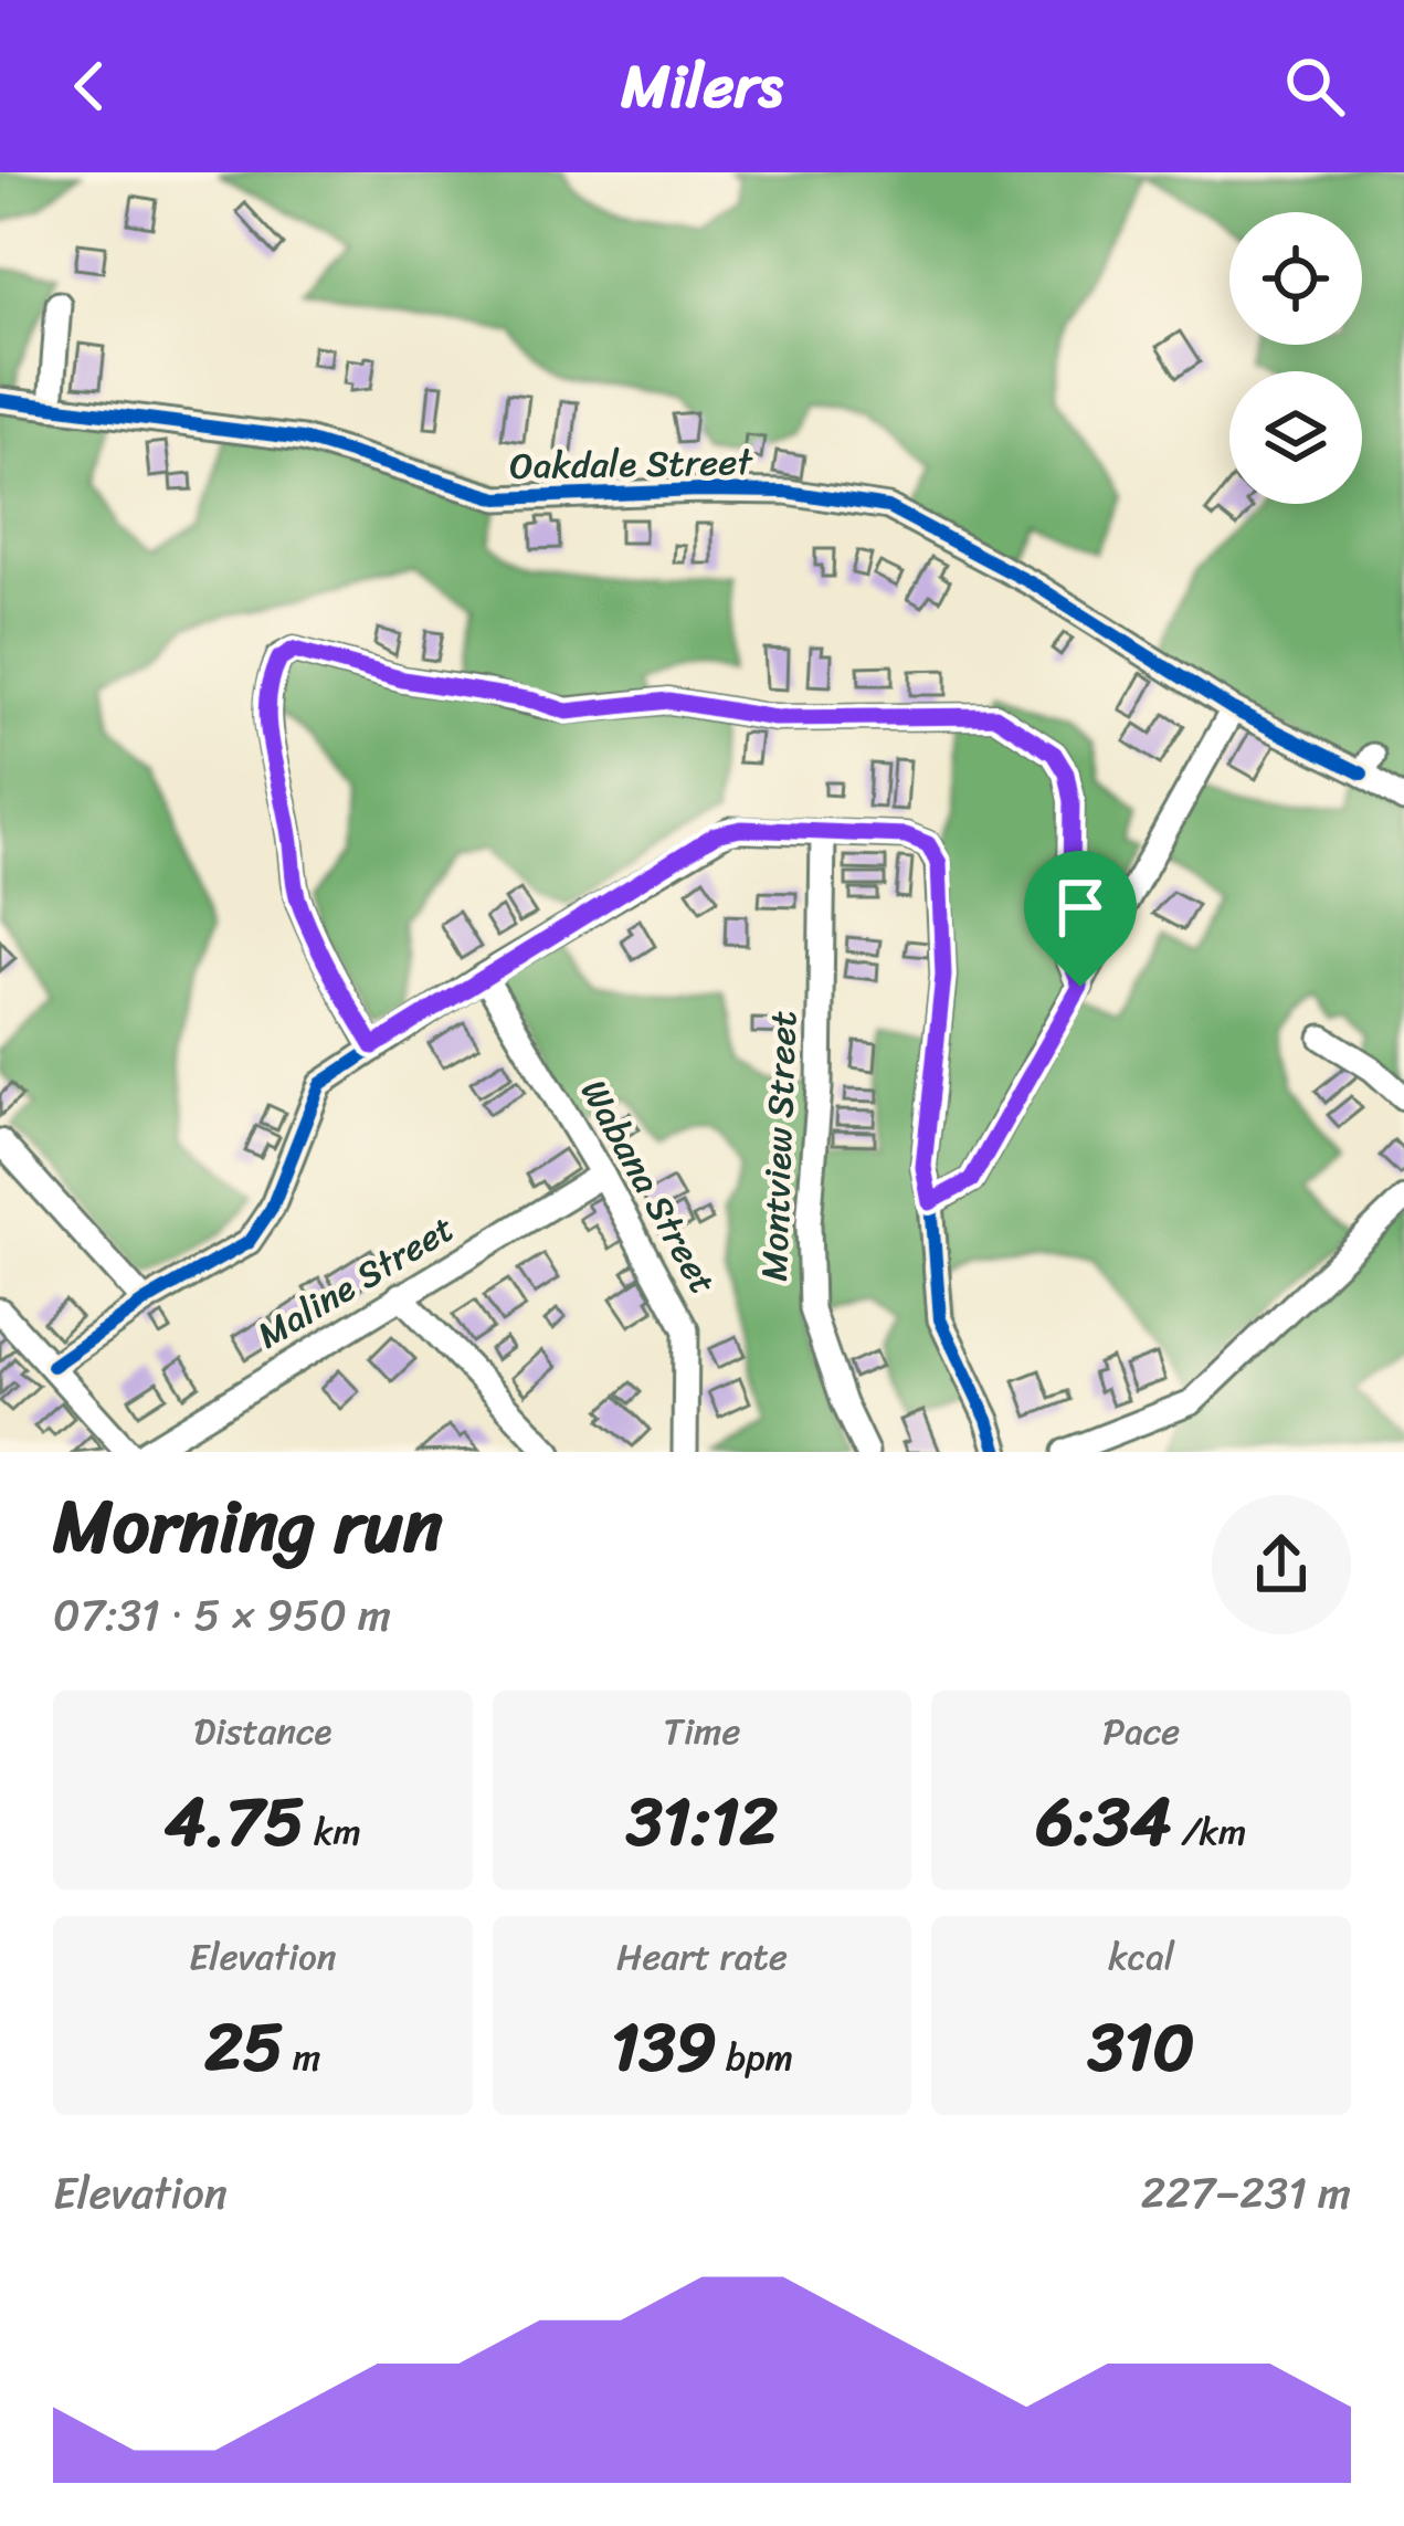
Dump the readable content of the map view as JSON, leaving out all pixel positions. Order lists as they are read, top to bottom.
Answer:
{
  "streets": {
    "street": [
      "Oakdale Street",
      "Montview Street",
      "Wabana Street",
      "Maline Street"
    ]
  },
  "crossings": [
    ["Wabana Street", "Maline Street"]
  ],
  "page": {
    "header": "Milers",
    "heading": ["Morning run", "07:31 · 5 × 950 m"],
    "stats": [
      ["Distance", "4.75 km"],
      ["Time", "31:12"],
      ["Pace", "6:34 /km"],
      ["Elevation", "25 m"],
      ["Heart rate", "139 bpm"],
      ["kcal", "310"]
    ],
    "chart": ["Elevation", "227–231 m"]
  }
}
